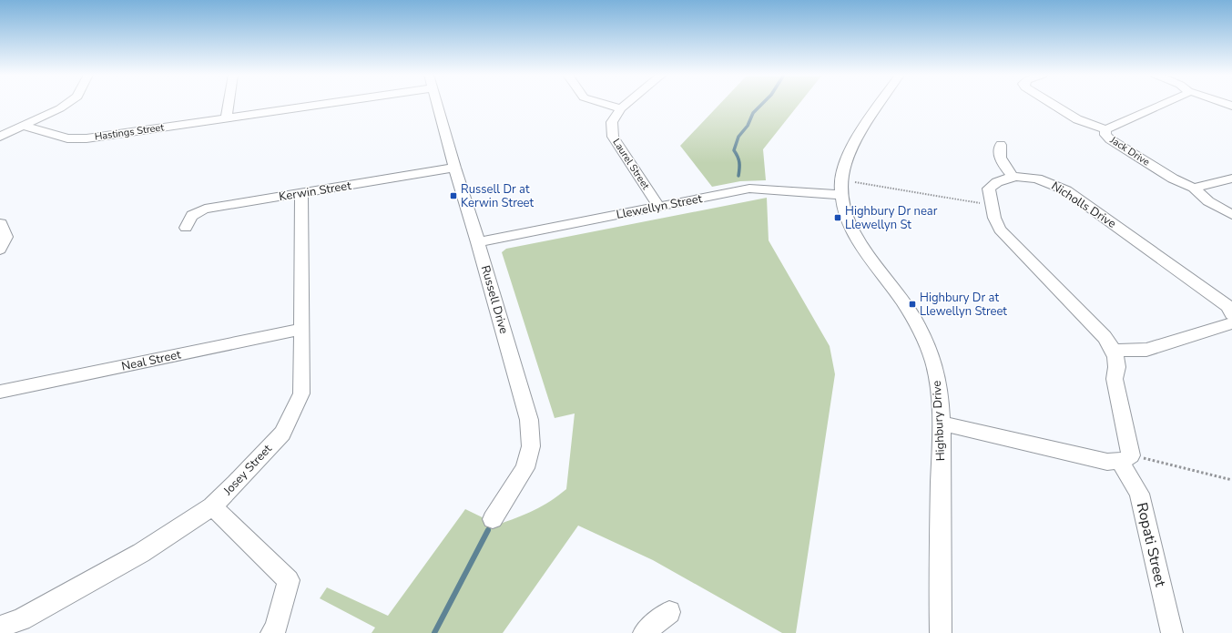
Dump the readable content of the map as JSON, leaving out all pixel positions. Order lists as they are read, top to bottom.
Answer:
{
  "streets": {
    "street": [
      "Hastings Street",
      "Jack Drive",
      "Laurel Street",
      "Kerwin Street",
      "Nicholls Drive",
      "Llewellyn Street",
      "Russell Drive",
      "Neal Street",
      "Highbury Drive",
      "Josey Street",
      "Ropati Street"
    ]
  },
  "crossings": [
    ["Laurel Street", "Llewellyn Street"],
    ["Kerwin Street", "Russell Drive"],
    ["Kerwin Street", "Josey Street"],
    ["Nicholls Drive", "Ropati Street"],
    ["Llewellyn Street", "Russell Drive"],
    ["Llewellyn Street", "Highbury Drive"],
    ["Neal Street", "Josey Street"]
  ],
  "places": {
    "transit": ["Russell Dr at Kerwin Street", "Highbury Dr near Llewellyn St", "Highbury Dr at Llewellyn Street"]
  }
}
